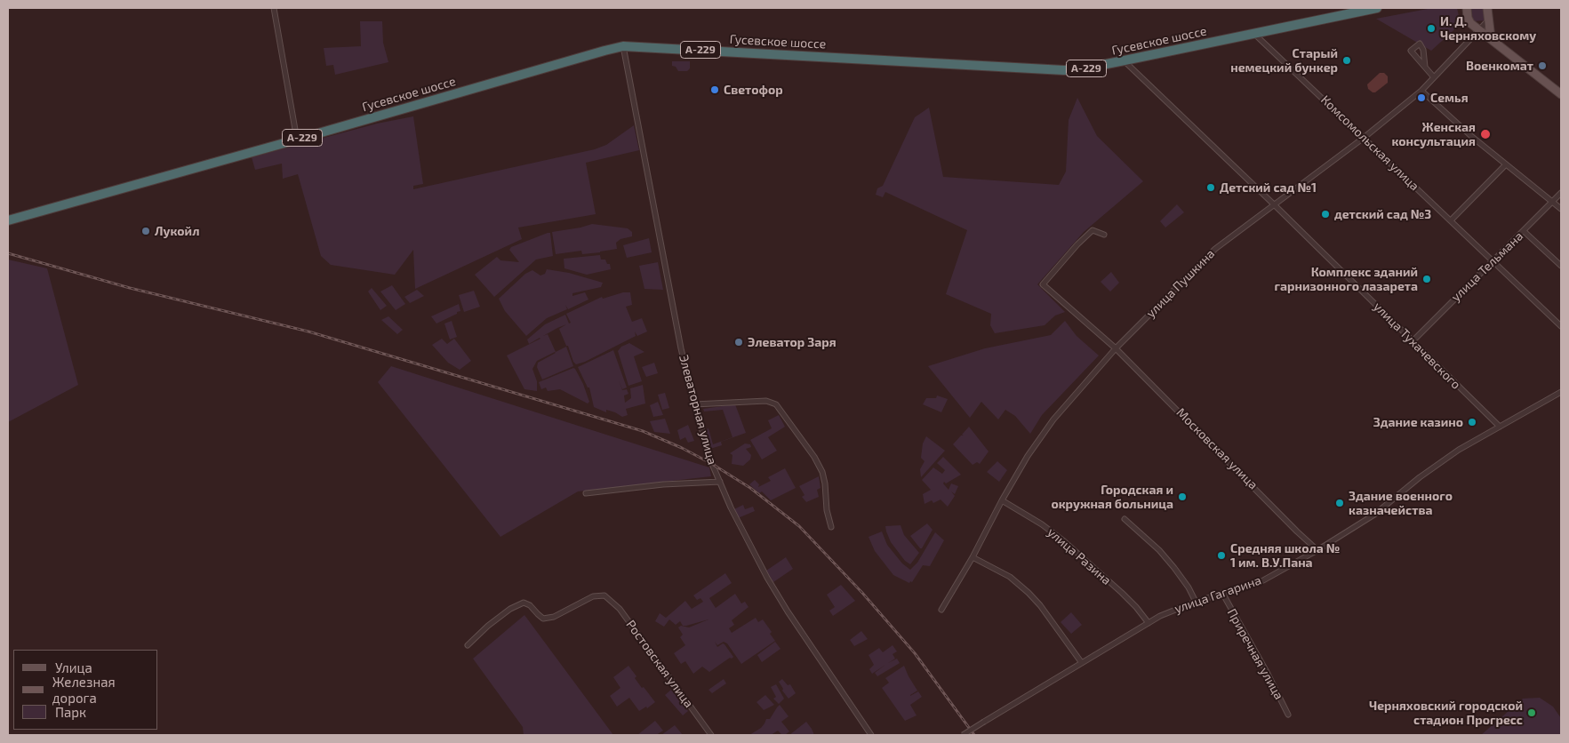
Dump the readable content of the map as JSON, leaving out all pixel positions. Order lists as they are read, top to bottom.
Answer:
{
  "streets": {
    "highway": ["Гусевское шоссе", "А-229"],
    "street": [
      "Комсомольская улица",
      "улица Тельмана",
      "улица Пушкина",
      "улица Тухачевского",
      "Элеваторная улица",
      "Московская улица",
      "улица Разина",
      "улица Гагарина",
      "Приречная улица",
      "Ростовская улица"
    ]
  },
  "crossings": [
    ["Гусевское шоссе", "Комсомольская улица"],
    ["Гусевское шоссе", "улица Тухачевского"],
    ["Гусевское шоссе", "Элеваторная улица"],
    ["Комсомольская улица", "улица Тельмана"],
    ["Комсомольская улица", "улица Пушкина"],
    ["улица Тельмана", "улица Тухачевского"],
    ["улица Пушкина", "улица Тухачевского"],
    ["улица Пушкина", "Московская улица"],
    ["улица Пушкина", "улица Разина"],
    ["улица Тухачевского", "улица Гагарина"],
    ["Московская улица", "улица Гагарина"],
    ["улица Разина", "улица Гагарина"],
    ["улица Гагарина", "Приречная улица"]
  ],
  "places": [
    "И. Д. Черняховскому",
    "Старый немецкий бункер",
    "Военкомат",
    "Светофор",
    "Семья",
    "Женская консультация",
    "Детский сад №1",
    "детский сад №3",
    "Лукойл",
    "Комплекс зданий гарнизонного лазарета",
    "Элеватор Заря",
    "Здание казино",
    "Городская и окружная больница",
    "Здание военного казначейства",
    "Средняя школа № 1 им. В.У.Пана",
    "Черняховский городской стадион Прогресс"
  ],
  "legend": ["Улица", "Железная дорога", "Парк"]
}
